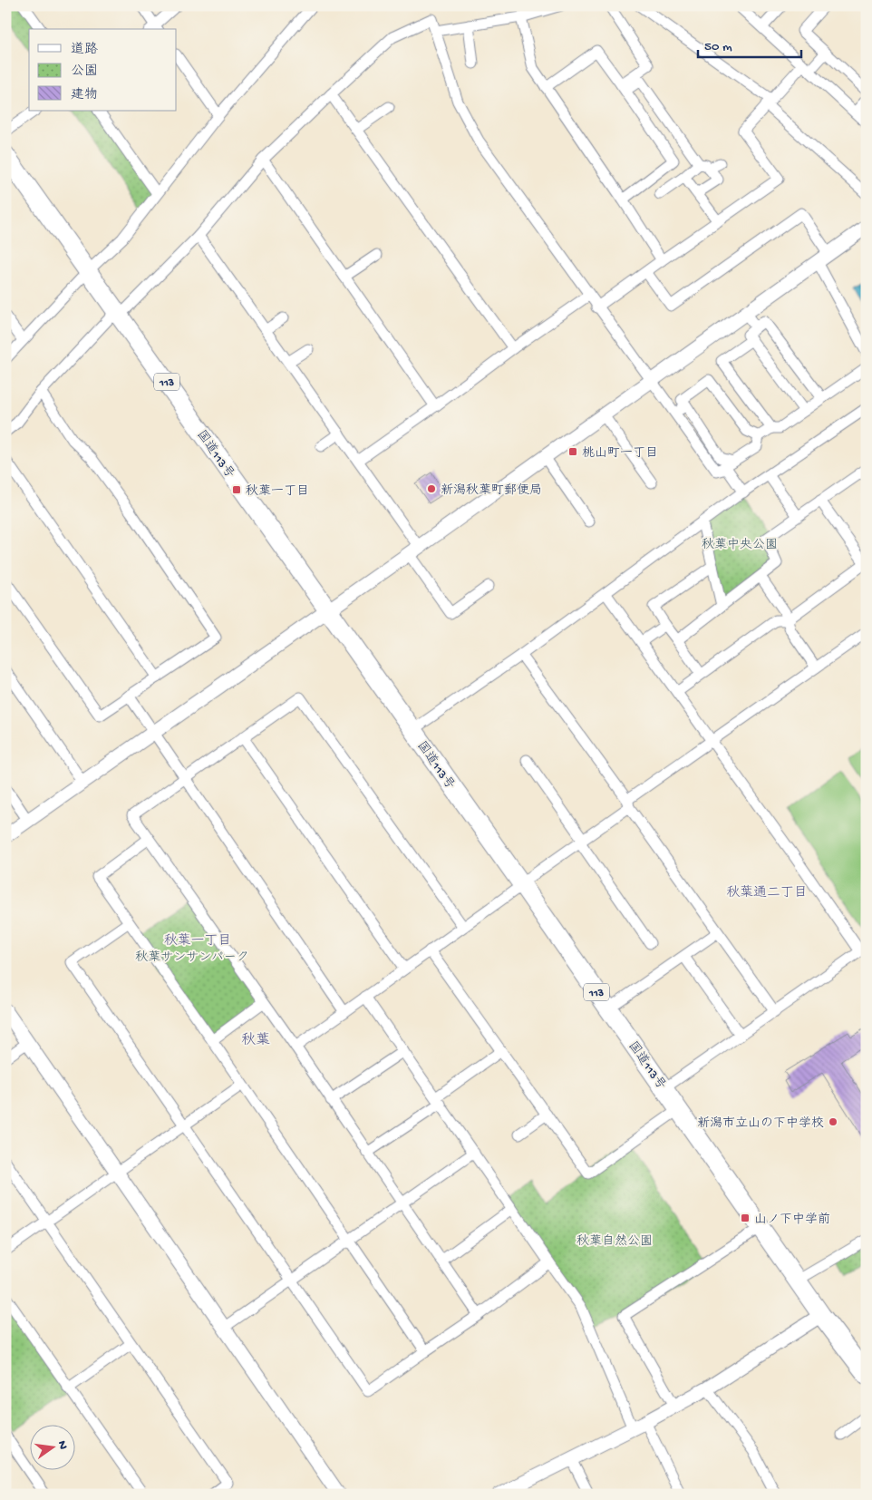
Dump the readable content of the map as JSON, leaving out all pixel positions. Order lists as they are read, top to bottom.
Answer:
{
  "streets": {
    "highway": ["113", "国道113号"]
  },
  "districts": ["秋葉通二丁目", "秋葉一丁目", "秋葉"],
  "parks": ["秋葉中央公園", "秋葉サンサンパーク", "秋葉自然公園"],
  "places": {
    "transit": ["桃山町一丁目", "秋葉一丁目", "山ノ下中学前"],
    "other": ["新潟秋葉町郵便局", "新潟市立山の下中学校"]
  },
  "legend": ["道路", "公園", "建物"],
  "scale_bar": "50 m",
  "north": "right"
}
